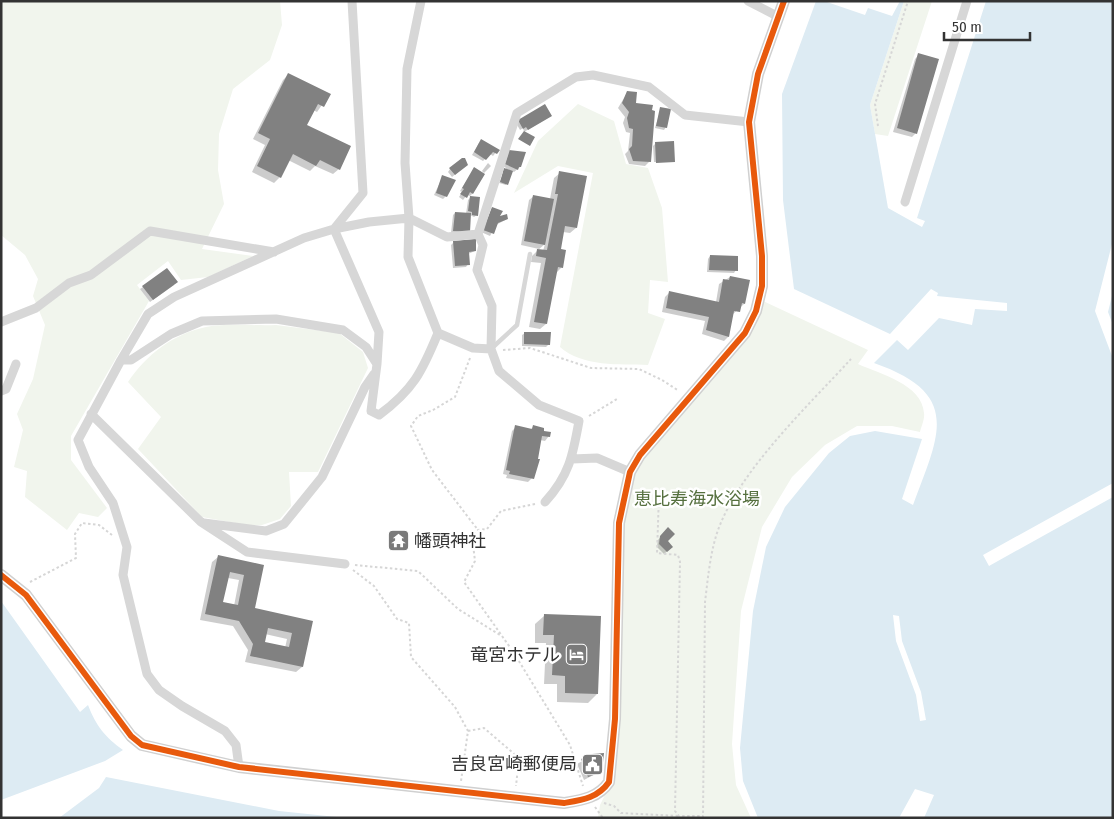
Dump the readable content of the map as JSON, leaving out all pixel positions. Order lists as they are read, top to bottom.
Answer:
{
  "parks": ["恵比寿海水浴場"],
  "places": {
    "temple": ["幡頭神社"],
    "hotel": ["竜宮ホテル"],
    "public building": ["吉良宮崎郵便局"]
  },
  "scale_bar": "50 m"
}
